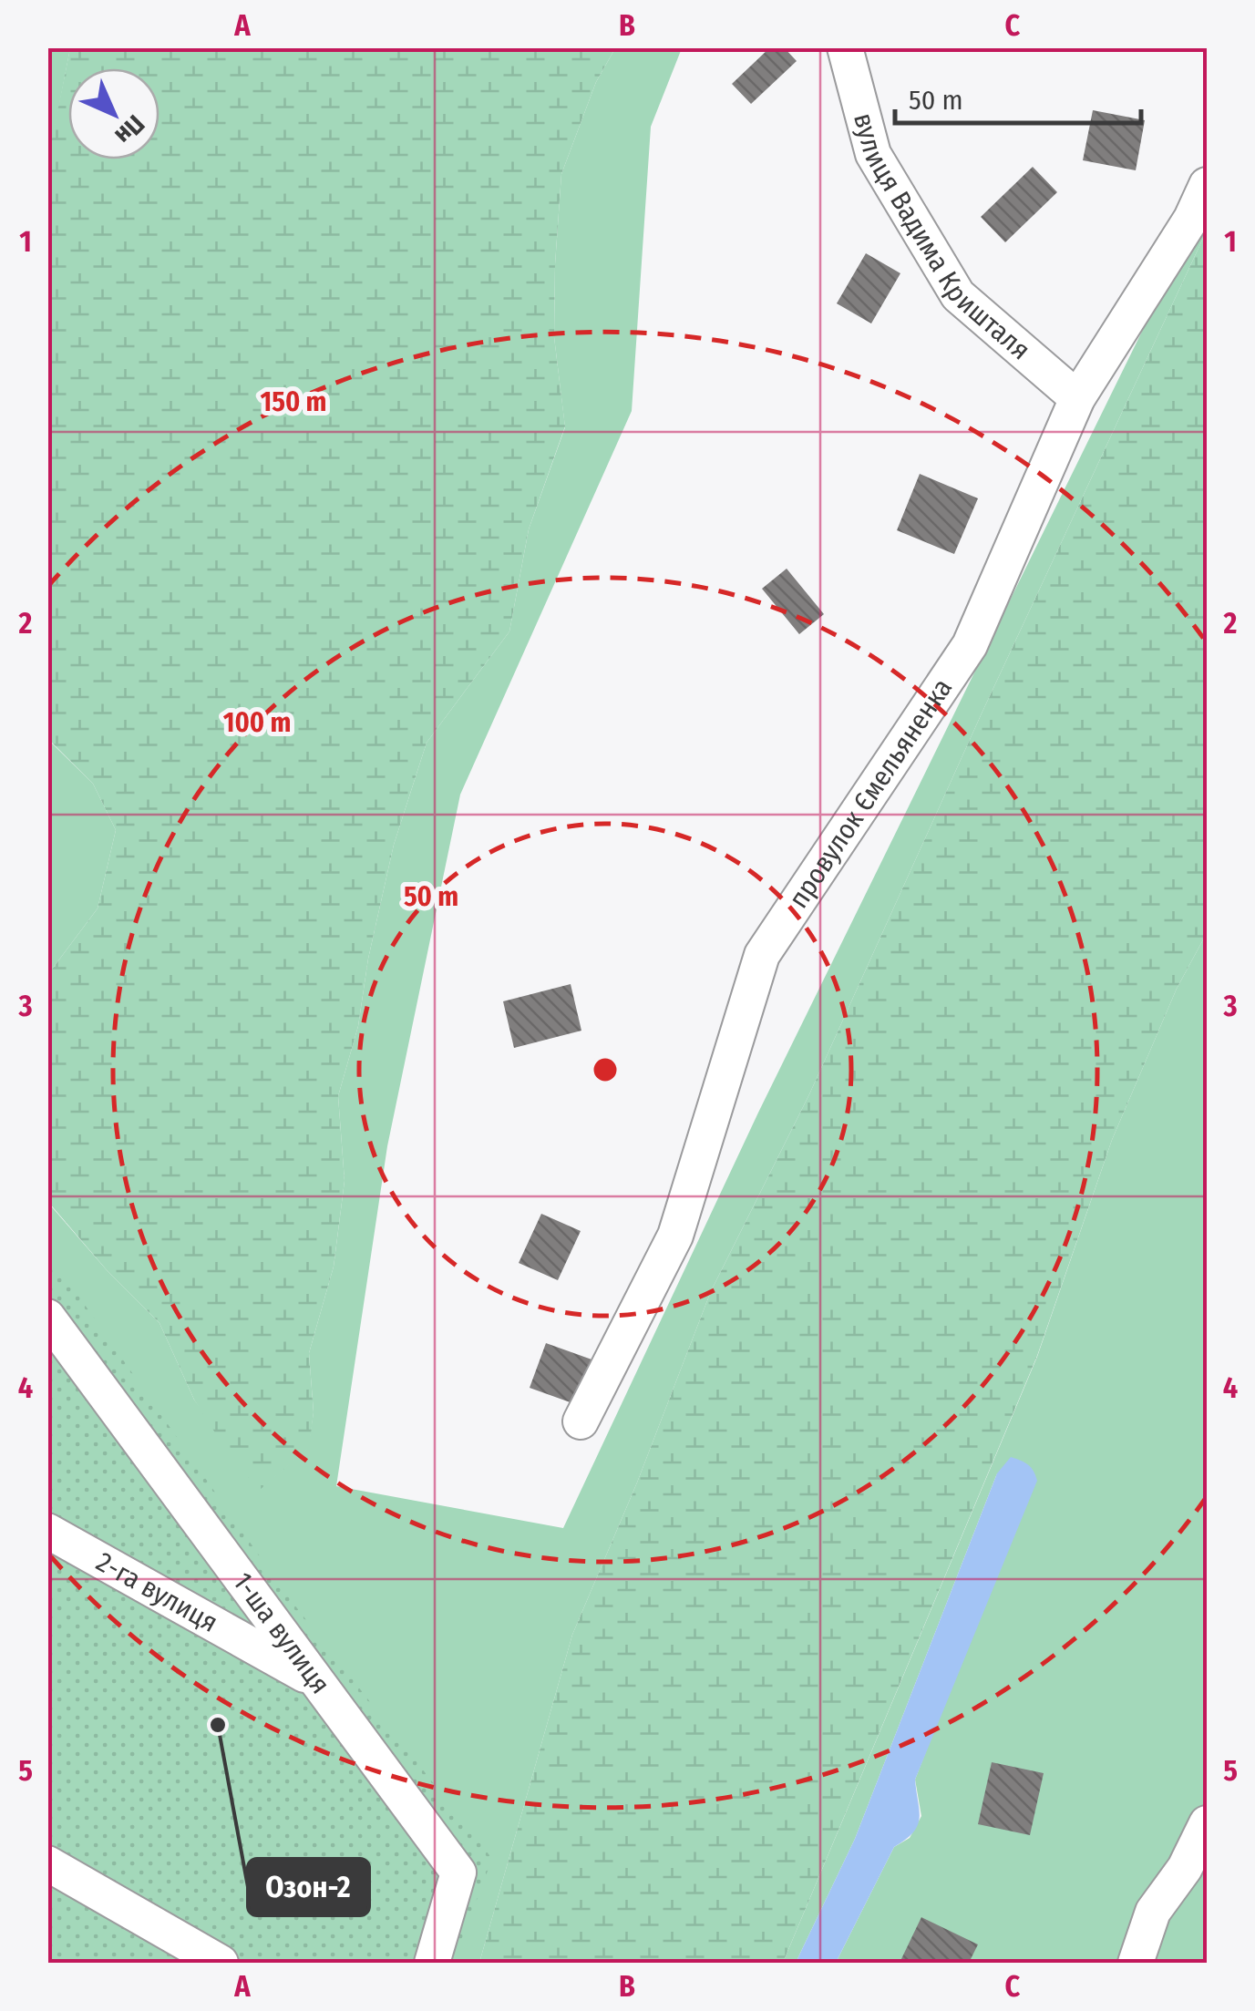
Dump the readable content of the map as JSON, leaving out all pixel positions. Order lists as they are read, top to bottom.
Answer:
{
  "streets": {
    "street": [
      "вулиця Вадима Кришталя",
      "провулок Ємельяненка",
      "2-га вулиця",
      "1-ша вулиця"
    ]
  },
  "crossings": [
    ["вулиця Вадима Кришталя", "провулок Ємельяненка"],
    ["2-га вулиця", "1-ша вулиця"]
  ],
  "places": ["Озон-2"],
  "scale_bar": "50 m",
  "north": "bottom right",
  "grid": {
    "columns": ["A", "B", "C"],
    "rows": [
      "1",
      "2",
      "3",
      "4",
      "5"
    ]
  },
  "rings": ["150 m", "100 m", "50 m"]
}
